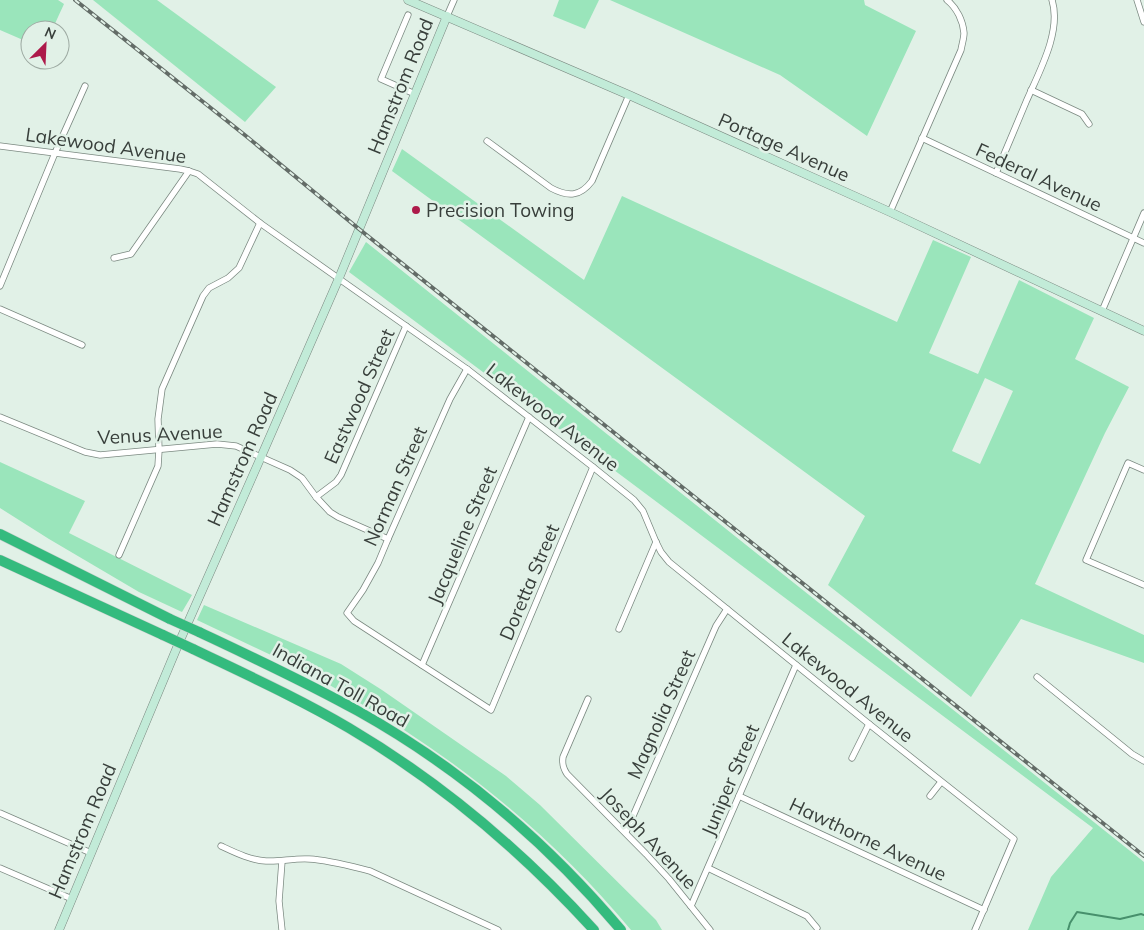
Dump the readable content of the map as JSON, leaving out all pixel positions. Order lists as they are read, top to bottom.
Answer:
{
  "streets": {
    "highway": ["Indiana Toll Road"],
    "street": [
      "Hamstrom Road",
      "Lakewood Avenue",
      "Portage Avenue",
      "Federal Avenue",
      "Eastwood Street",
      "Venus Avenue",
      "Norman Street",
      "Jacqueline Street",
      "Doretta Street",
      "Magnolia Street",
      "Juniper Street",
      "Joseph Avenue",
      "Hawthorne Avenue"
    ]
  },
  "crossings": [
    ["Hamstrom Road", "Lakewood Avenue"],
    ["Hamstrom Road", "Portage Avenue"],
    ["Hamstrom Road", "Venus Avenue"],
    ["Lakewood Avenue", "Eastwood Street"],
    ["Lakewood Avenue", "Norman Street"],
    ["Lakewood Avenue", "Jacqueline Street"],
    ["Lakewood Avenue", "Doretta Street"],
    ["Lakewood Avenue", "Magnolia Street"],
    ["Lakewood Avenue", "Juniper Street"],
    ["Lakewood Avenue", "Hawthorne Avenue"],
    ["Eastwood Street", "Venus Avenue"],
    ["Venus Avenue", "Norman Street"],
    ["Norman Street", "Jacqueline Street"],
    ["Norman Street", "Doretta Street"],
    ["Jacqueline Street", "Doretta Street"],
    ["Magnolia Street", "Joseph Avenue"],
    ["Juniper Street", "Joseph Avenue"],
    ["Juniper Street", "Hawthorne Avenue"]
  ],
  "places": ["Precision Towing"],
  "north": "top right"
}
